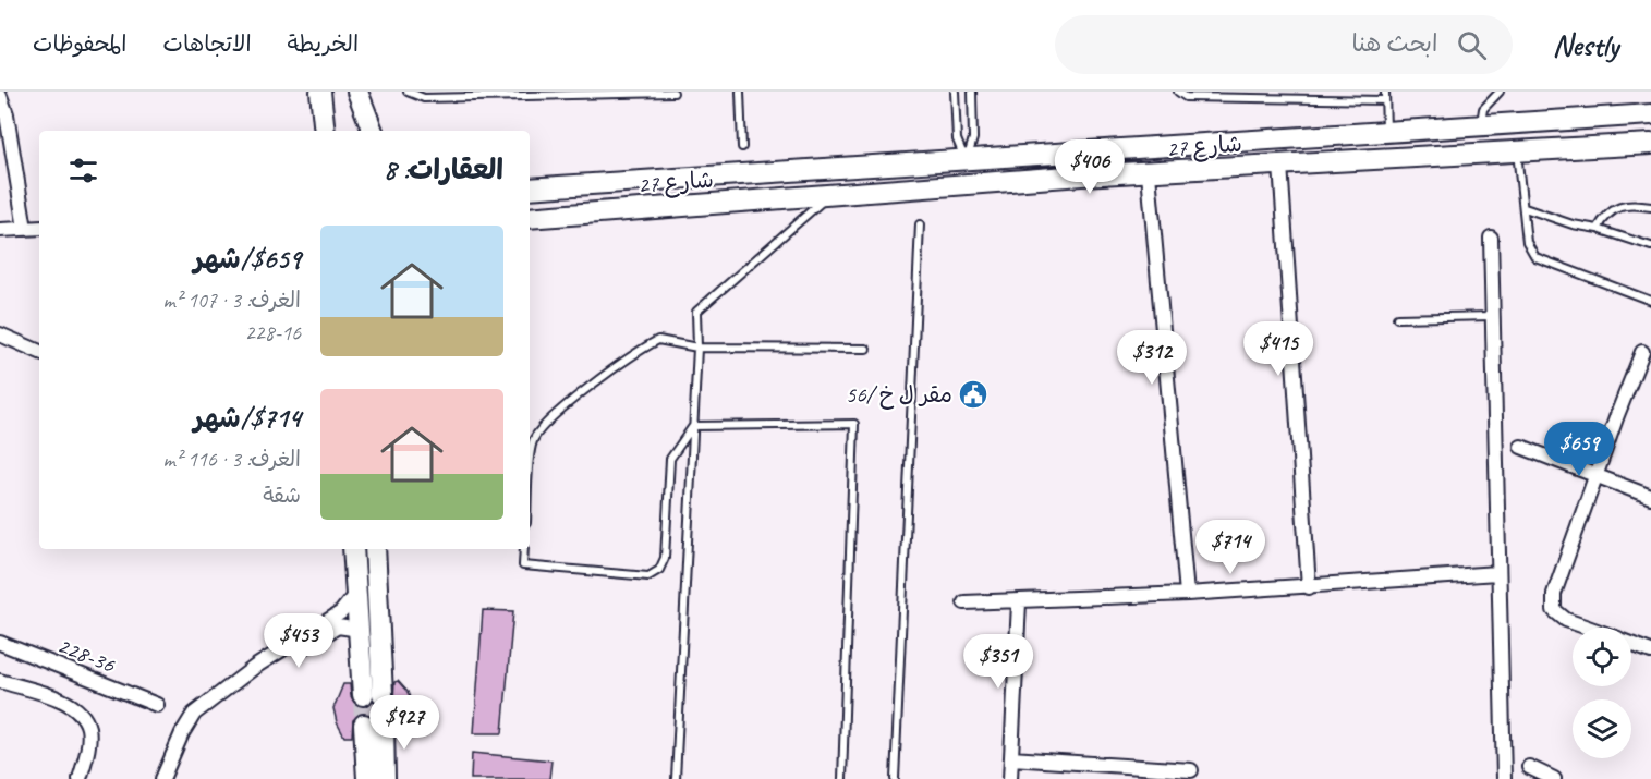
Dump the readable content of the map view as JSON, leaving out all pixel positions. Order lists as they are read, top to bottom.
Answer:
{
  "streets": {
    "main road": ["شارع 27"],
    "street": ["228-36"]
  },
  "places": {
    "public building": ["مقر ل خ /56"]
  },
  "page": {
    "header": "Nestly",
    "search": "ابحث هنا",
    "nav": ["الخريطة", "الاتجاهات", "المحفوظات"],
    "heading": "العقارات: 8",
    "price": [
      "$406",
      "$415",
      "$312",
      "$659",
      "$714",
      "$453",
      "$351",
      "$927"
    ],
    "list": [
      {
        "name": "$659/شهر",
        "note": "الغرف: 3 · 107 m² · 228-16"
      },
      {
        "name": "$714/شهر",
        "note": "الغرف: 3 · 116 m² · شقة"
      }
    ]
  }
}
